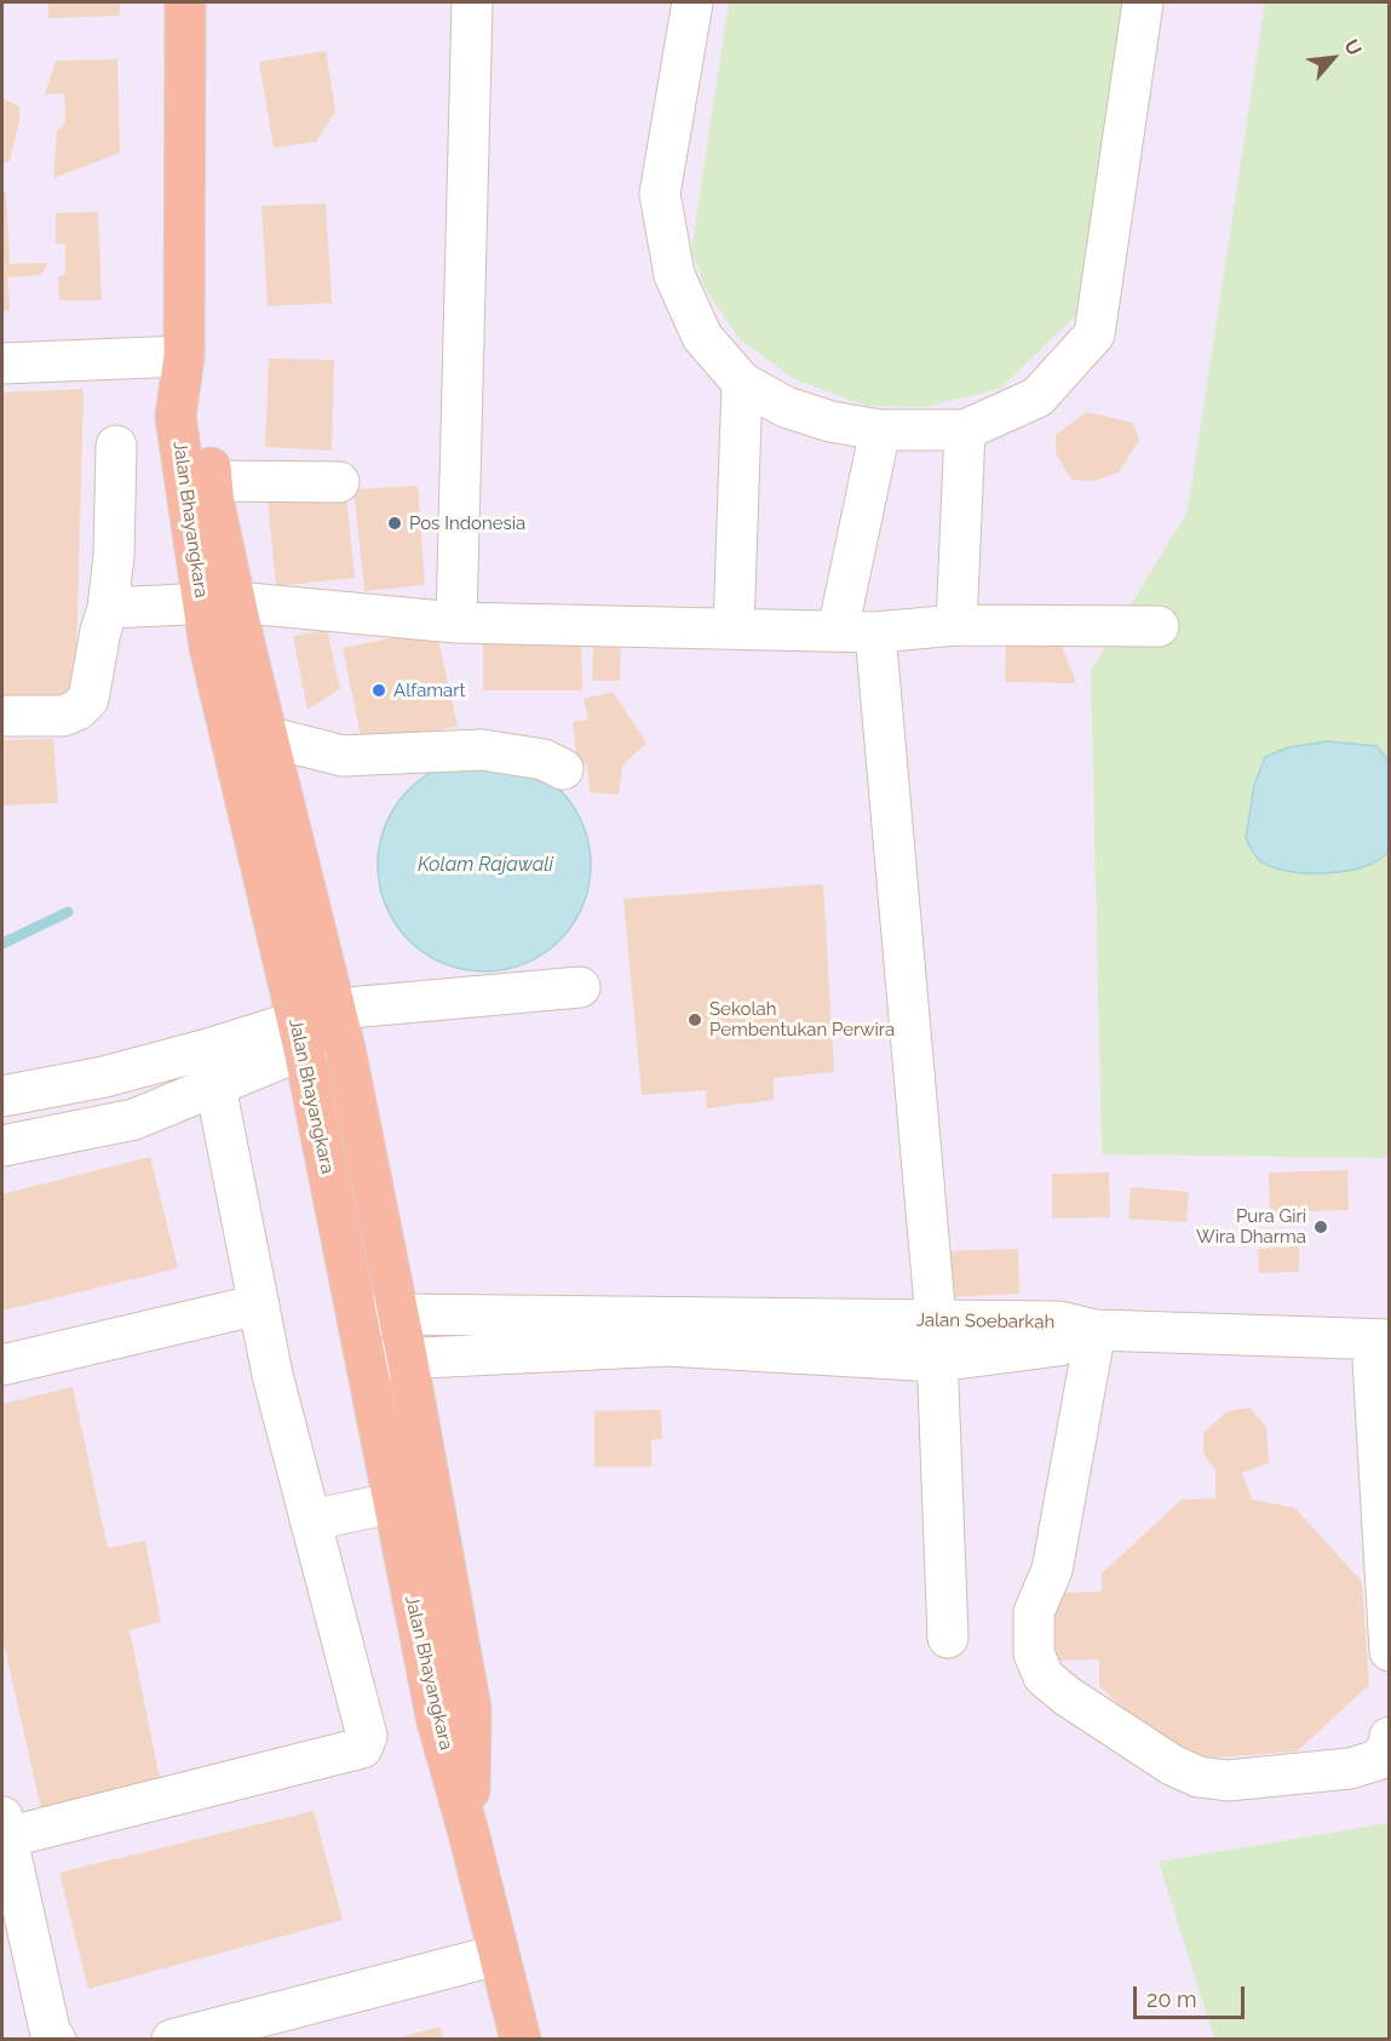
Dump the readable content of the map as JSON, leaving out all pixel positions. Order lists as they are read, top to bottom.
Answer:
{
  "streets": {
    "highway": ["Jalan Bhayangkara"],
    "street": ["Jalan Soebarkah"]
  },
  "crossings": [
    ["Jalan Bhayangkara", "Jalan Soebarkah"]
  ],
  "water": ["Kolam Rajawali"],
  "places": [
    "Pos Indonesia",
    "Alfamart",
    "Sekolah Pembentukan Perwira",
    "Pura Giri Wira Dharma"
  ],
  "scale_bar": "20 m",
  "north": "top right"
}
